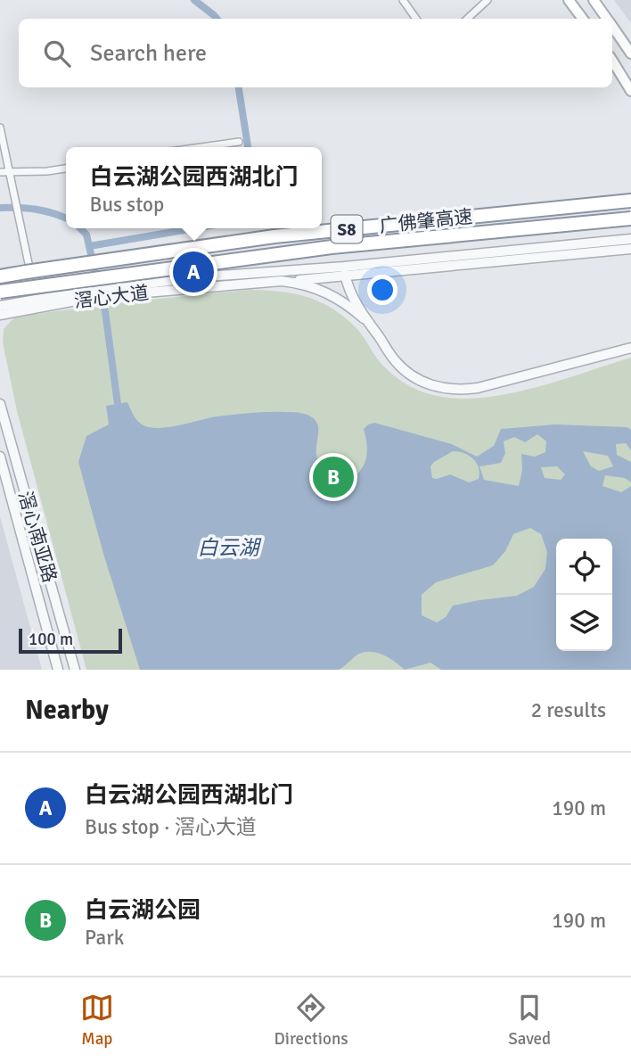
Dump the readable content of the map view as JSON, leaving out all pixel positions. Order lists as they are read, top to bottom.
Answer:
{
  "streets": {
    "highway": ["广佛肇高速", "S8"],
    "street": ["滘心大道", "滘心南亚路"]
  },
  "water": ["白云湖"],
  "scale_bar": "100 m",
  "page": {
    "search": "Search here",
    "popup": ["白云湖公园西湖北门", "Bus stop"],
    "pins": ["A", "B"],
    "scale": "100 m",
    "heading": ["Nearby", "2 results"],
    "list": [
      {
        "mark": "A",
        "name": "白云湖公园西湖北门",
        "note": "Bus stop · 滘心大道",
        "value": "190 m"
      },
      {
        "mark": "B",
        "name": "白云湖公园",
        "note": "Park",
        "value": "190 m"
      }
    ],
    "nav": ["Map", "Directions", "Saved"]
  }
}
